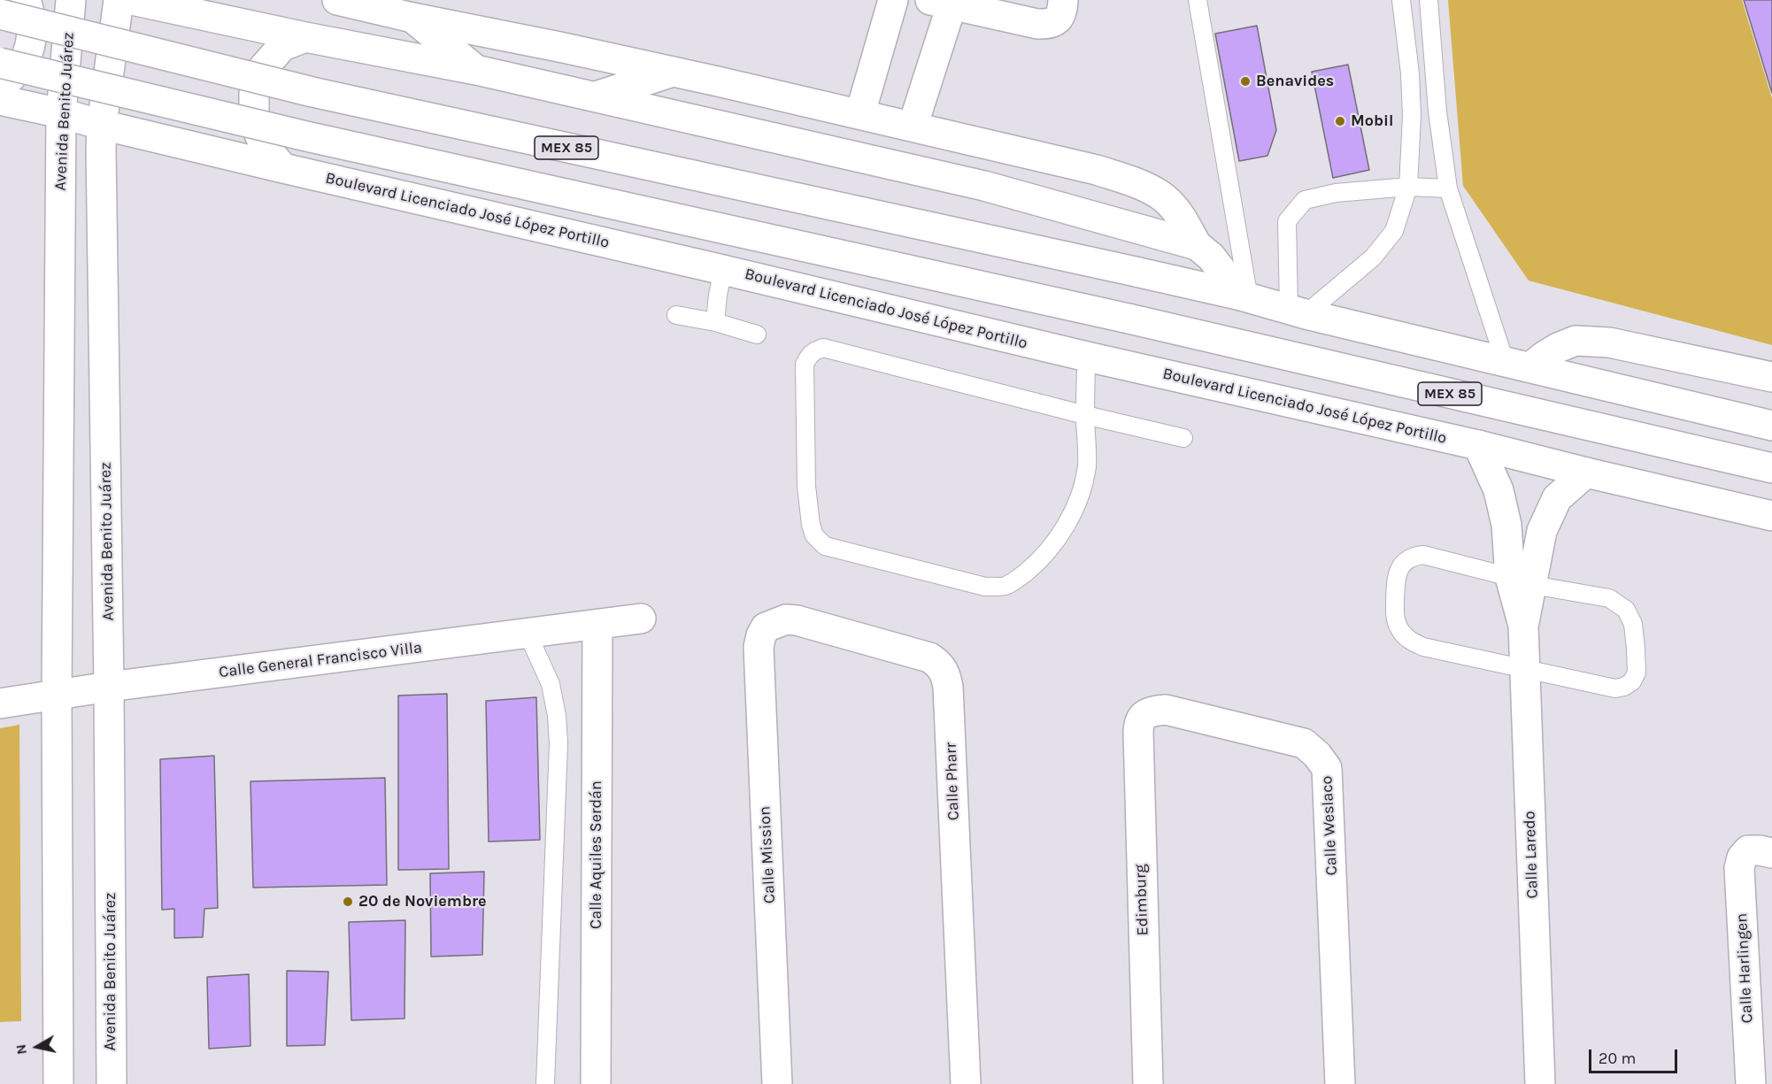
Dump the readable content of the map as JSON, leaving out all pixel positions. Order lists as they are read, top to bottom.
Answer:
{
  "streets": {
    "main road": [
      "Avenida Benito Juárez",
      "MEX 85",
      "Boulevard Licenciado José López Portillo",
      "Calle General Francisco Villa",
      "Calle Pharr",
      "Calle Weslaco",
      "Calle Aquiles Serdán",
      "Calle Mission",
      "Calle Laredo",
      "Edimburg",
      "Calle Harlingen"
    ]
  },
  "crossings": [
    ["Avenida Benito Juárez", "Boulevard Licenciado José López Portillo"],
    ["Avenida Benito Juárez", "Calle General Francisco Villa"],
    ["Boulevard Licenciado José López Portillo", "Calle Laredo"],
    ["Calle General Francisco Villa", "Calle Aquiles Serdán"],
    ["Calle Pharr", "Calle Mission"],
    ["Calle Weslaco", "Edimburg"]
  ],
  "places": ["Benavides", "Mobil", "20 de Noviembre"],
  "scale_bar": "20 m",
  "north": "left"
}
